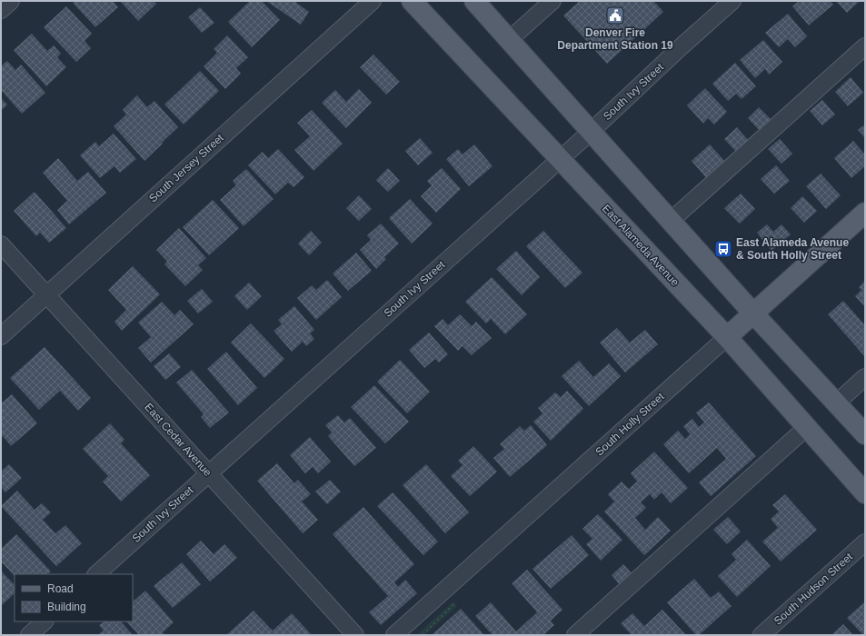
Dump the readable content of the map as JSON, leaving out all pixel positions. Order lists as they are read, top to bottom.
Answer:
{
  "streets": {
    "main road": ["East Alameda Avenue", "South Holly Street"],
    "street": [
      "South Ivy Street",
      "South Jersey Street",
      "East Cedar Avenue",
      "South Hudson Street"
    ]
  },
  "crossings": [
    ["South Ivy Street", "East Alameda Avenue"],
    ["South Ivy Street", "East Cedar Avenue"],
    ["South Jersey Street", "East Cedar Avenue"],
    ["East Alameda Avenue", "South Holly Street"]
  ],
  "places": {
    "public building": ["Denver Fire Department Station 19"],
    "bus stop": ["East Alameda Avenue & South Holly Street"]
  },
  "legend": ["Road", "Building"]
}
